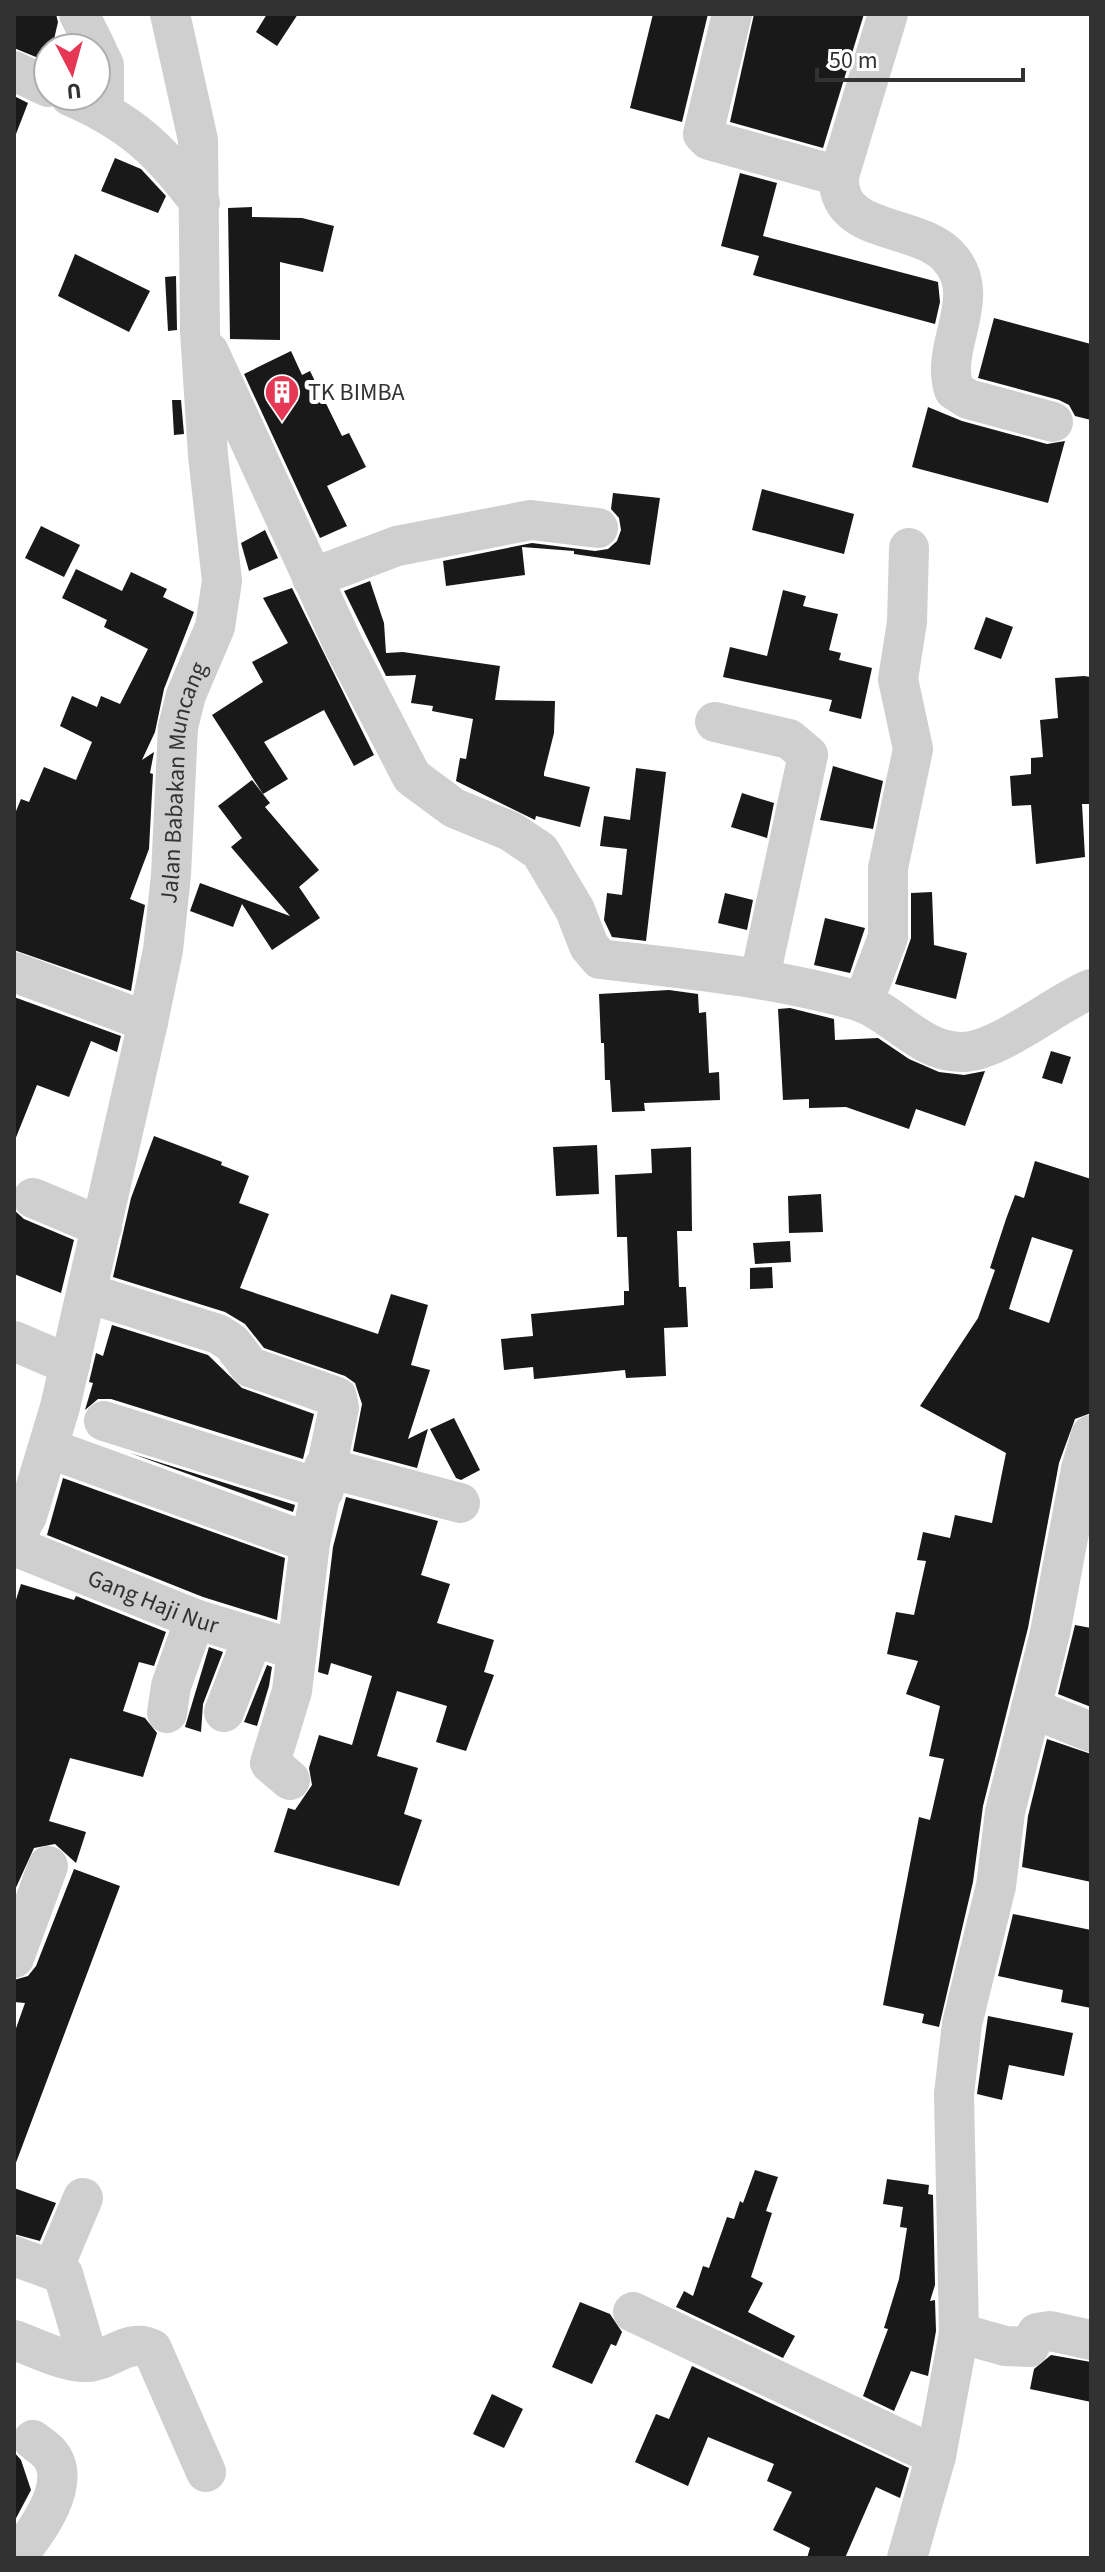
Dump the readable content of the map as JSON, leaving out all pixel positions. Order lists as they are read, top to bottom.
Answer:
{
  "streets": {
    "street": ["Jalan Babakan Muncang", "Gang Haji Nur"]
  },
  "places": {
    "building": ["TK BIMBA"]
  },
  "scale_bar": "50 m",
  "north": "bottom"
}
